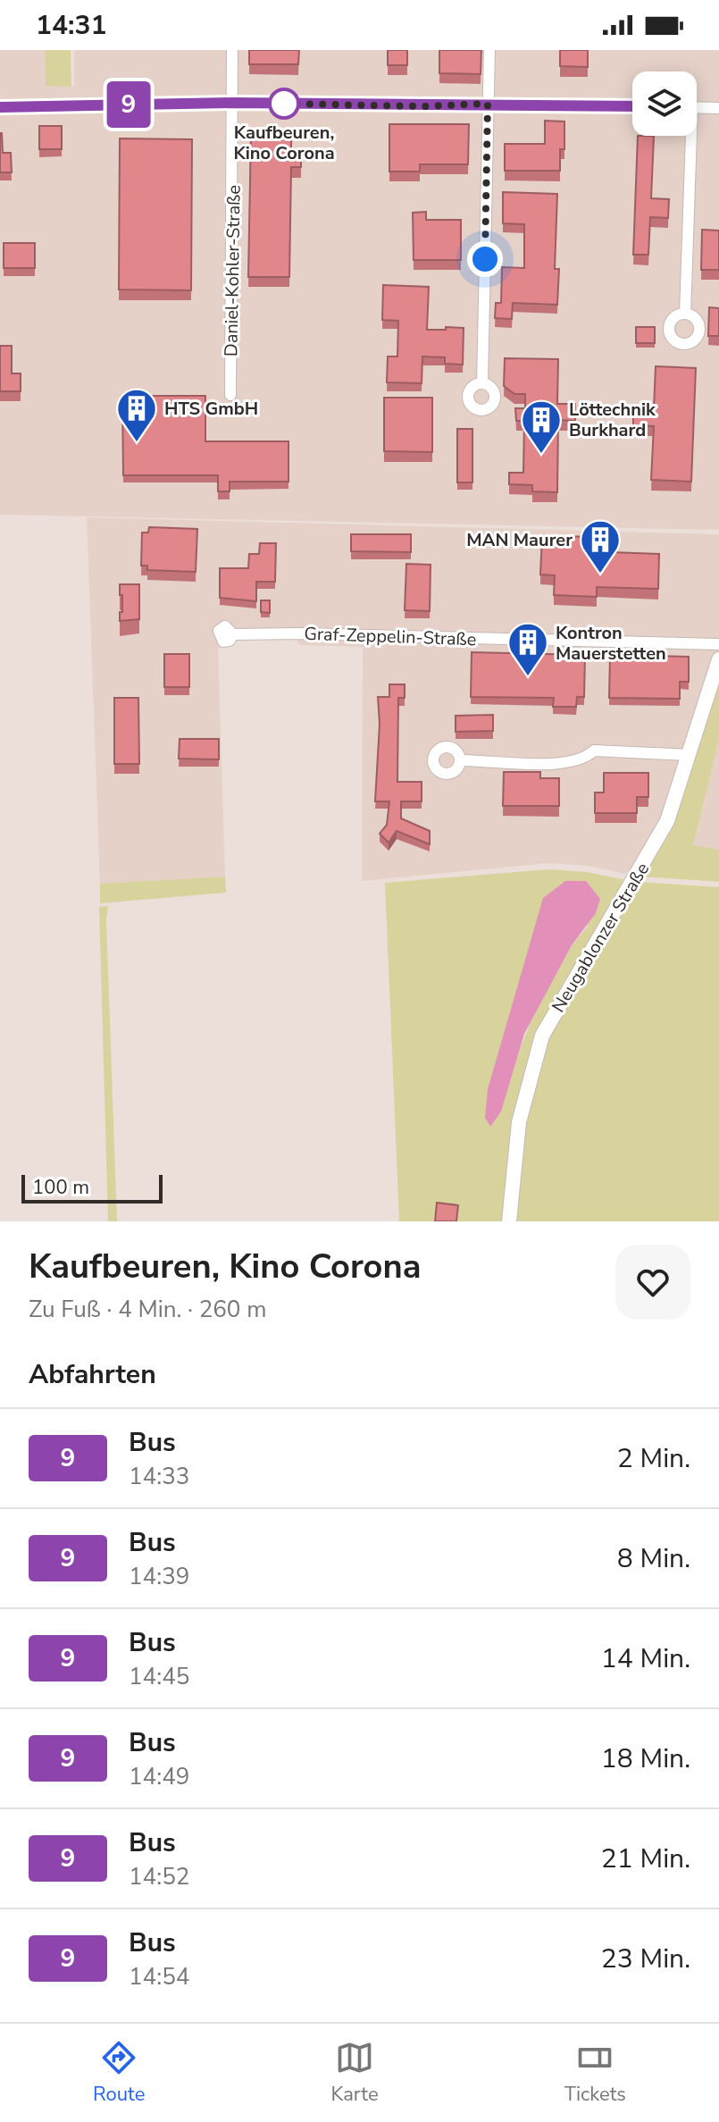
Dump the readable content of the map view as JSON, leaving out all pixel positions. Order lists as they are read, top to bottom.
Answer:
{
  "streets": {
    "street": ["Daniel-Kohler-Straße", "Graf-Zeppelin-Straße", "Neugablonzer Straße"]
  },
  "places": {
    "other": ["Kaufbeuren, Kino Corona"],
    "building": [
      "HTS GmbH",
      "Löttechnik Burkhard",
      "MAN Maurer",
      "Kontron Mauerstetten"
    ]
  },
  "lines": ["bus line 9"],
  "scale_bar": "100 m",
  "page": {
    "status": "14:31",
    "on_map": "9",
    "scale": "100 m",
    "heading": [
      ["Kaufbeuren, Kino Corona", "Zu Fuß · 4 Min. · 260 m"],
      "Abfahrten"
    ],
    "list": [
      {
        "mark": "9",
        "name": "Bus",
        "note": "14:33",
        "value": "2 Min."
      },
      {
        "mark": "9",
        "name": "Bus",
        "note": "14:39",
        "value": "8 Min."
      },
      {
        "mark": "9",
        "name": "Bus",
        "note": "14:45",
        "value": "14 Min."
      },
      {
        "mark": "9",
        "name": "Bus",
        "note": "14:49",
        "value": "18 Min."
      },
      {
        "mark": "9",
        "name": "Bus",
        "note": "14:52",
        "value": "21 Min."
      },
      {
        "mark": "9",
        "name": "Bus",
        "note": "14:54",
        "value": "23 Min."
      }
    ],
    "tabs": ["Route", "Karte", "Tickets"]
  }
}
